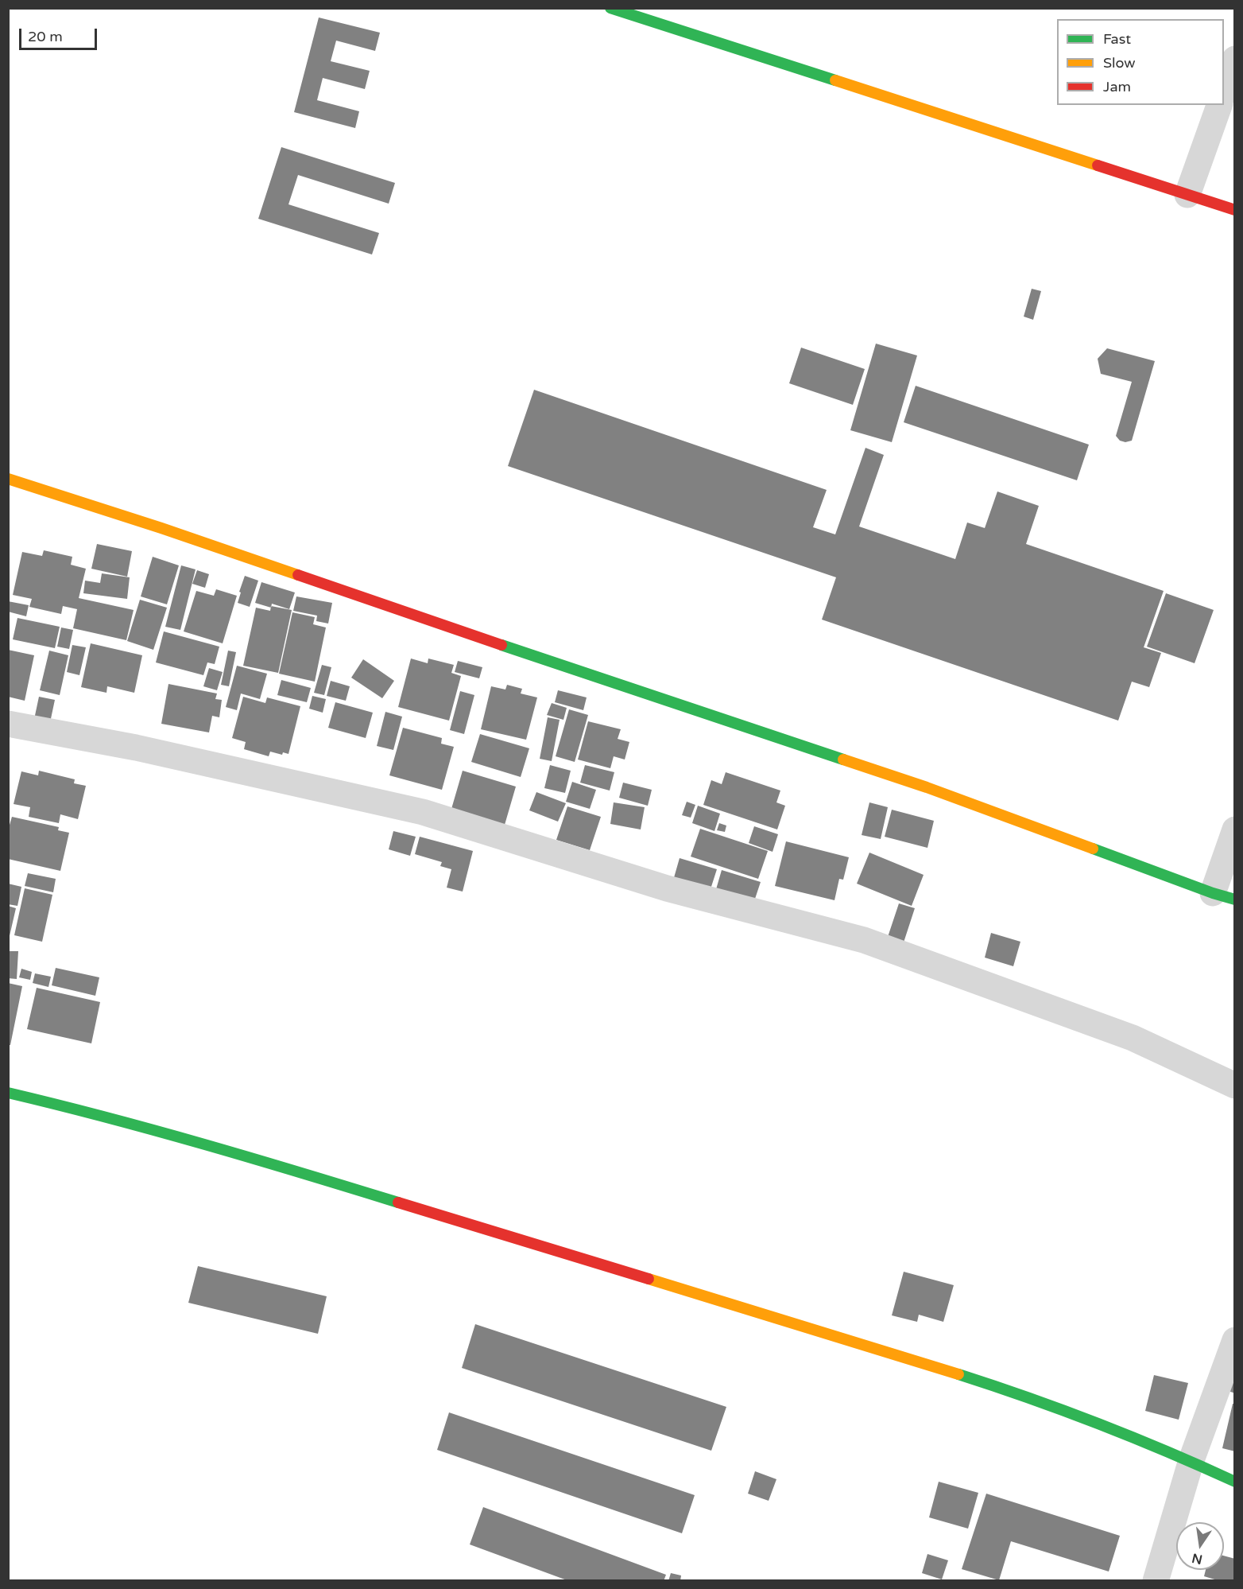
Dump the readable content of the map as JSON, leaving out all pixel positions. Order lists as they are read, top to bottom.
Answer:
{
  "legend": ["Fast", "Slow", "Jam"],
  "scale_bar": "20 m",
  "north": "bottom"
}
